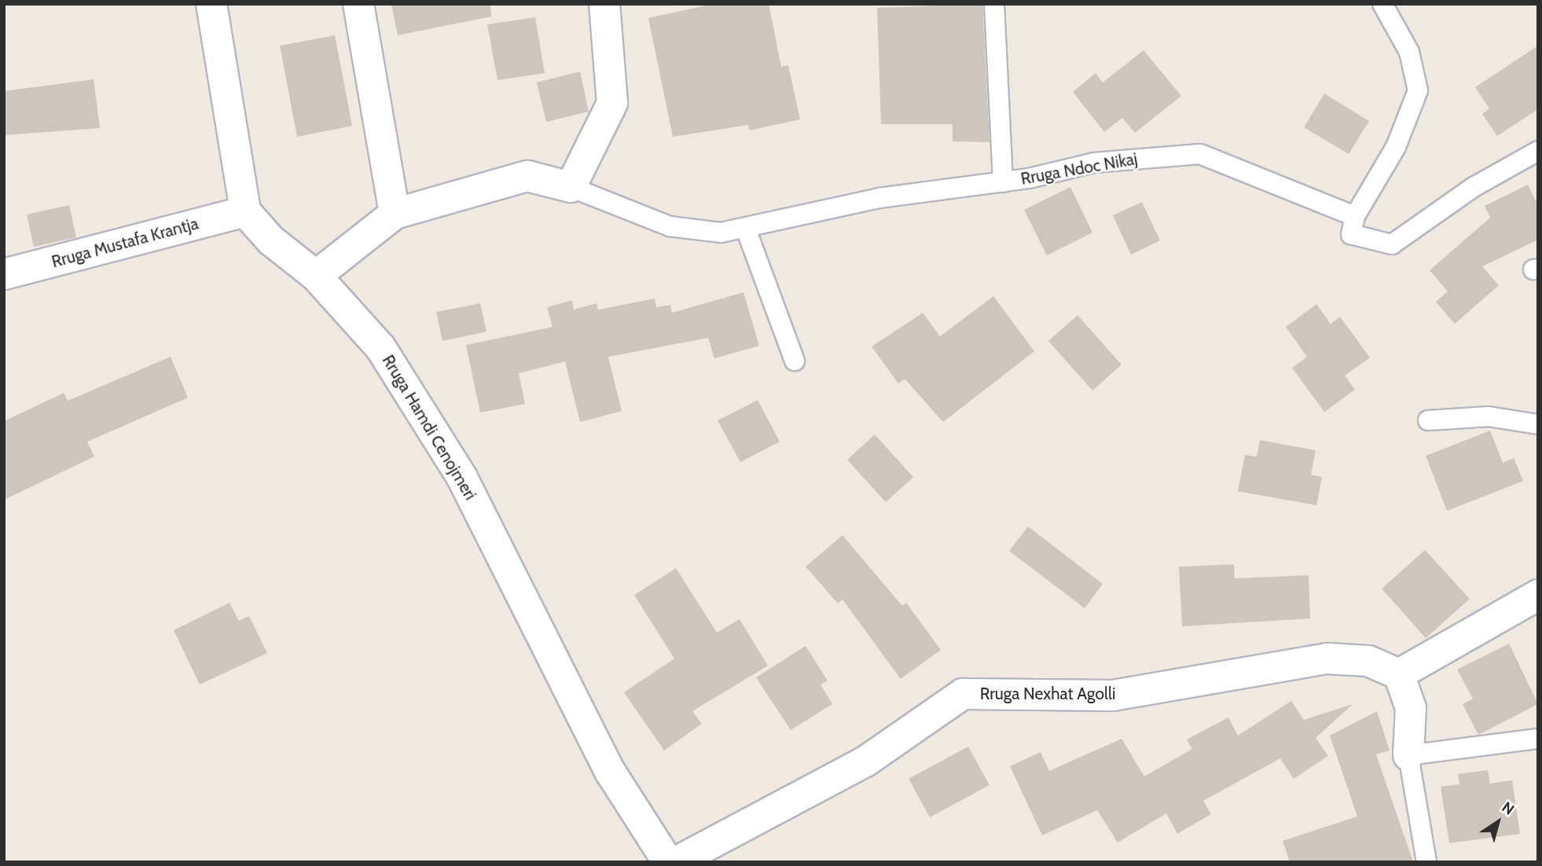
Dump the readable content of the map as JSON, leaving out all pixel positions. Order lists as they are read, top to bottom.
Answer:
{
  "streets": {
    "street": ["Rruga Mustafa Krantja", "Rruga Hamdi Cenojmeri", "Rruga Nexhat Agolli"],
    "lane": ["Rruga Ndoc Nikaj"]
  },
  "crossings": [
    ["Rruga Mustafa Krantja", "Rruga Hamdi Cenojmeri"]
  ],
  "north": "top right"
}
